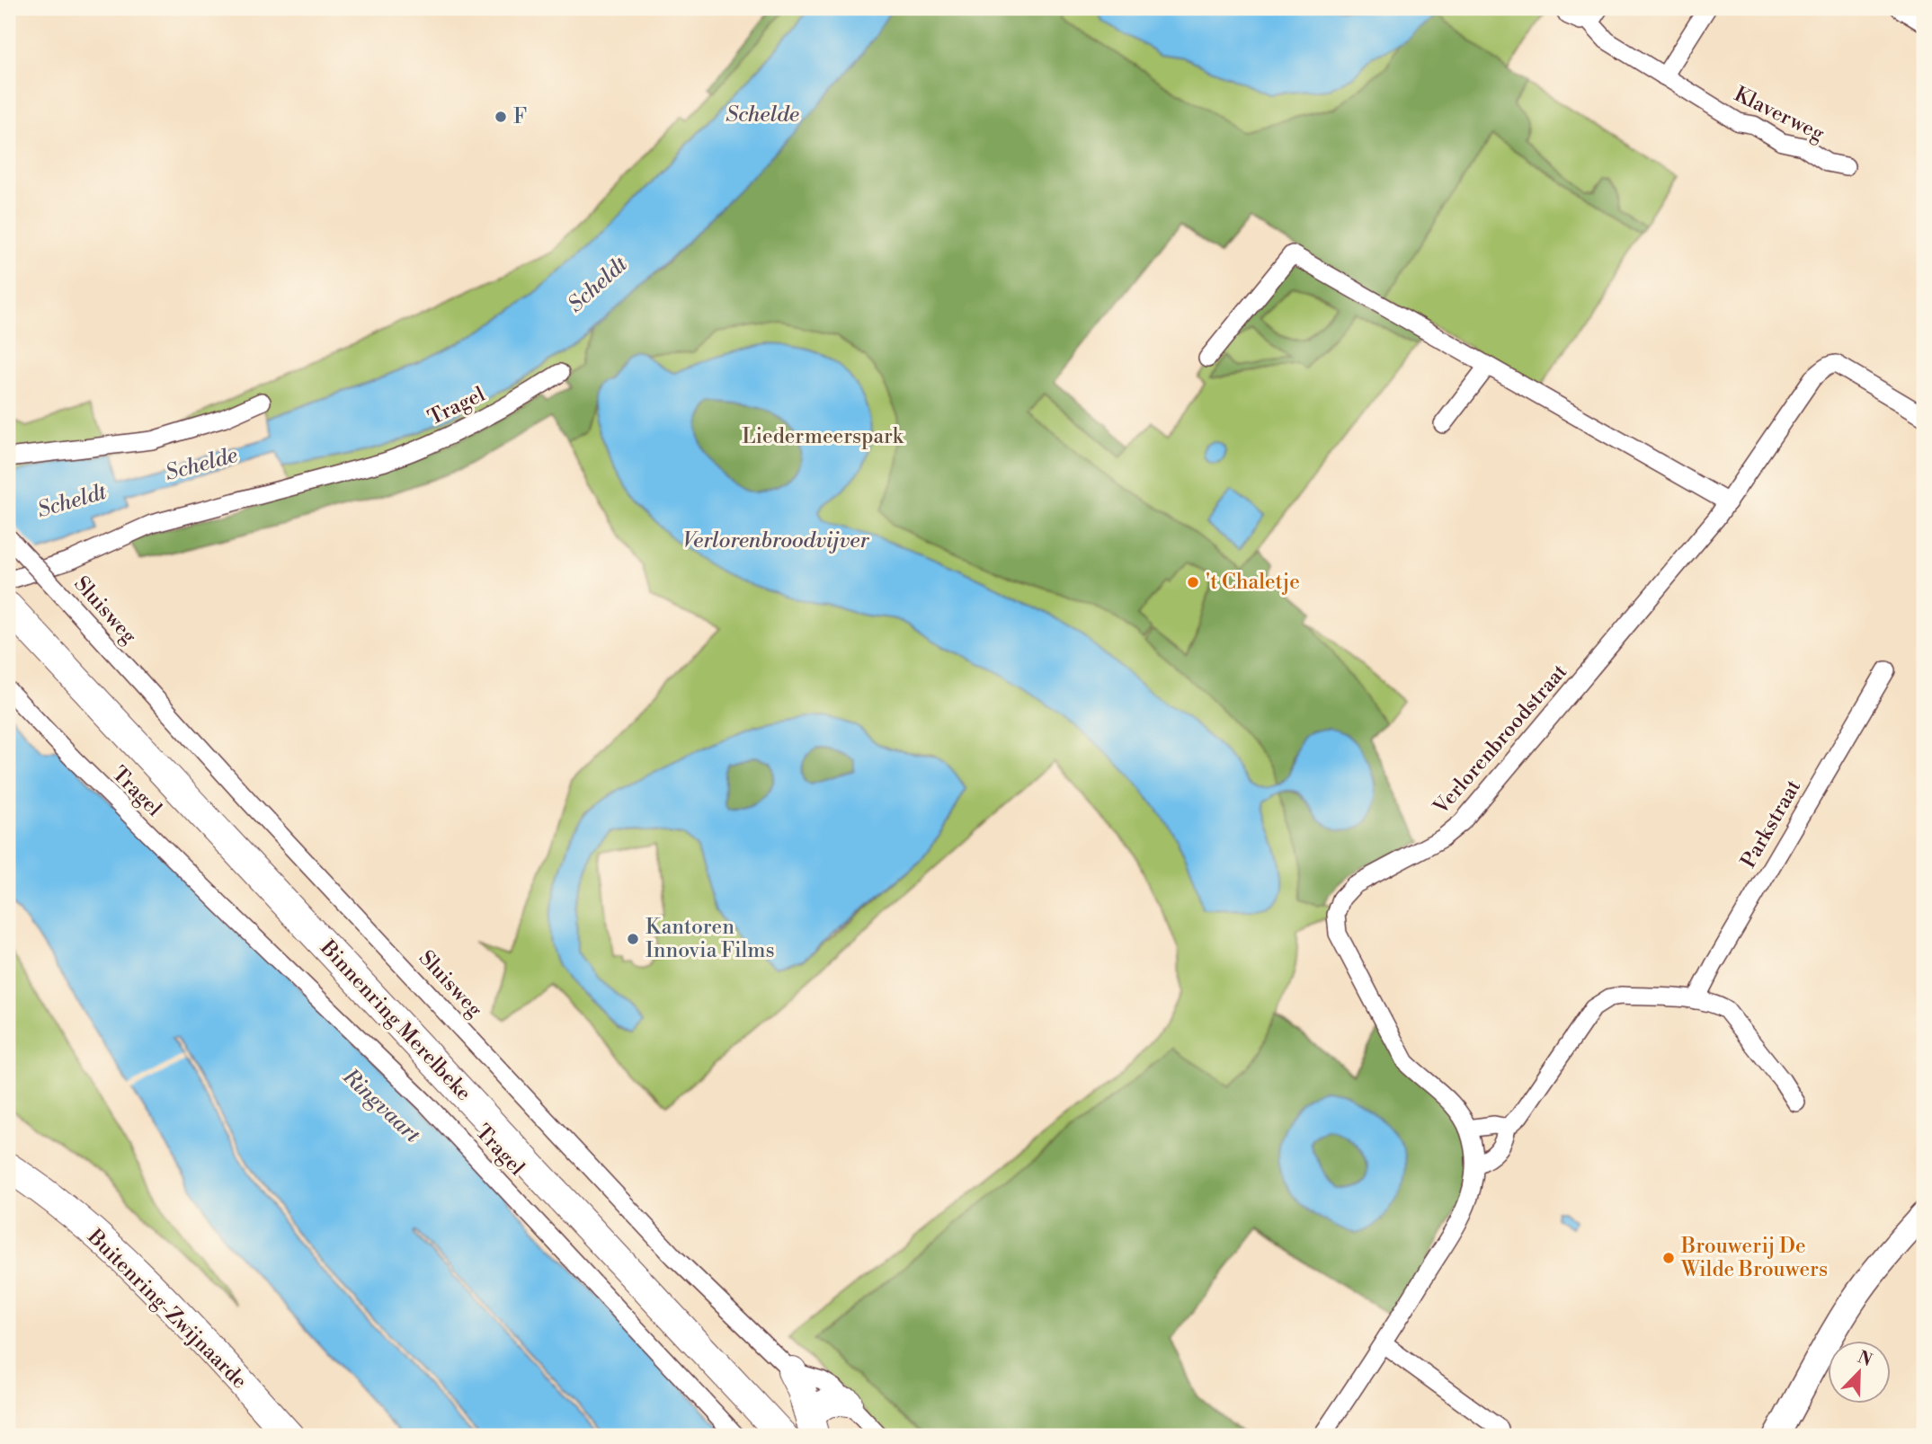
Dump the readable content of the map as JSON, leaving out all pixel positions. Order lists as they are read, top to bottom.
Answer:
{
  "streets": {
    "highway": ["Binnenring Merelbeke", "Buitenring-Zwijnaarde"],
    "street": [
      "Klaverweg",
      "Tragel",
      "Sluisweg",
      "Verlorenbroodstraat",
      "Parkstraat"
    ]
  },
  "water": [
    "Schelde",
    "Scheldt",
    "Verlorenbroodvijver",
    "Ringvaart"
  ],
  "parks": ["Liedermeerspark"],
  "places": [
    "F",
    "'t Chaletje",
    "Kantoren Innovia Films",
    "Brouwerij De Wilde Brouwers"
  ],
  "north": "top right"
}
